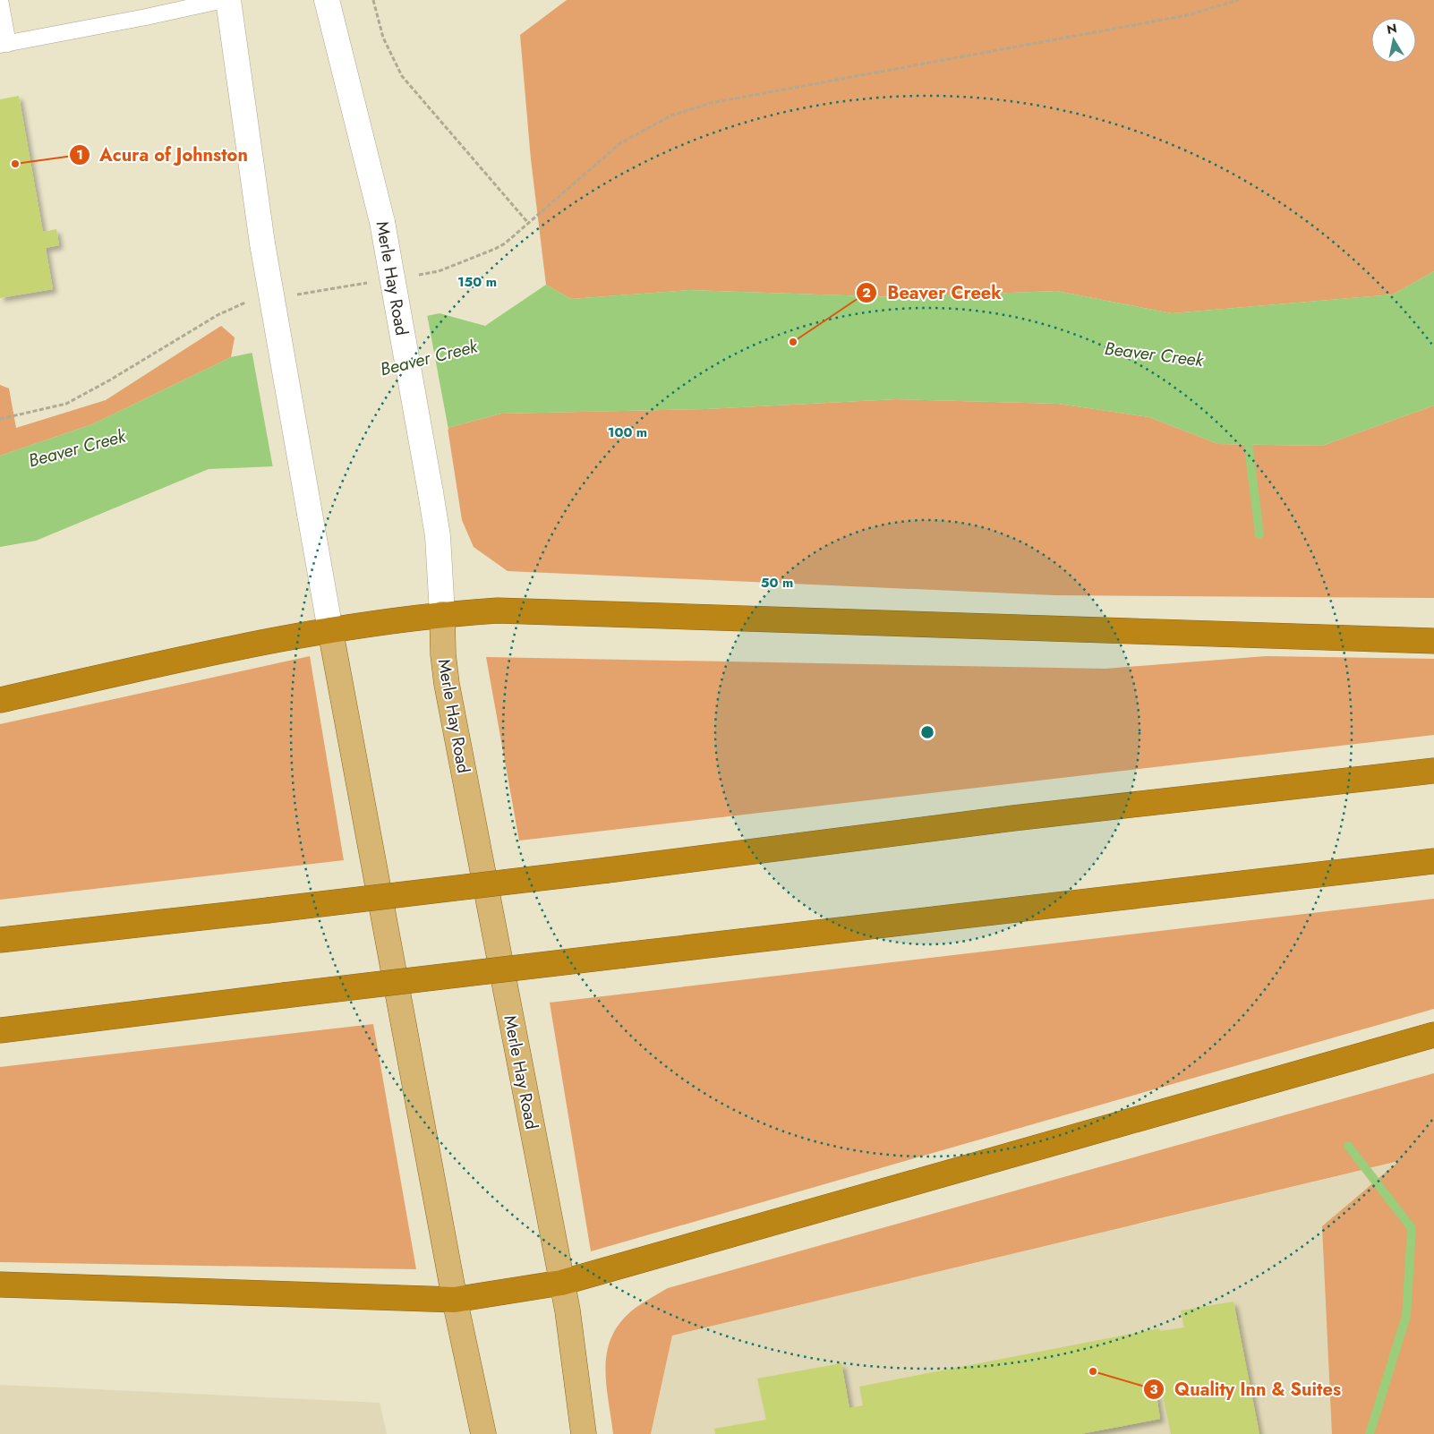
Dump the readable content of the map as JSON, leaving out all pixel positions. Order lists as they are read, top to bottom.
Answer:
{
  "streets": {
    "main road": ["Merle Hay Road"]
  },
  "water": ["Beaver Creek"],
  "places": ["Acura of Johnston", "Beaver Creek", "Quality Inn & Suites"],
  "north": "top",
  "rings": ["150 m", "100 m", "50 m"]
}
